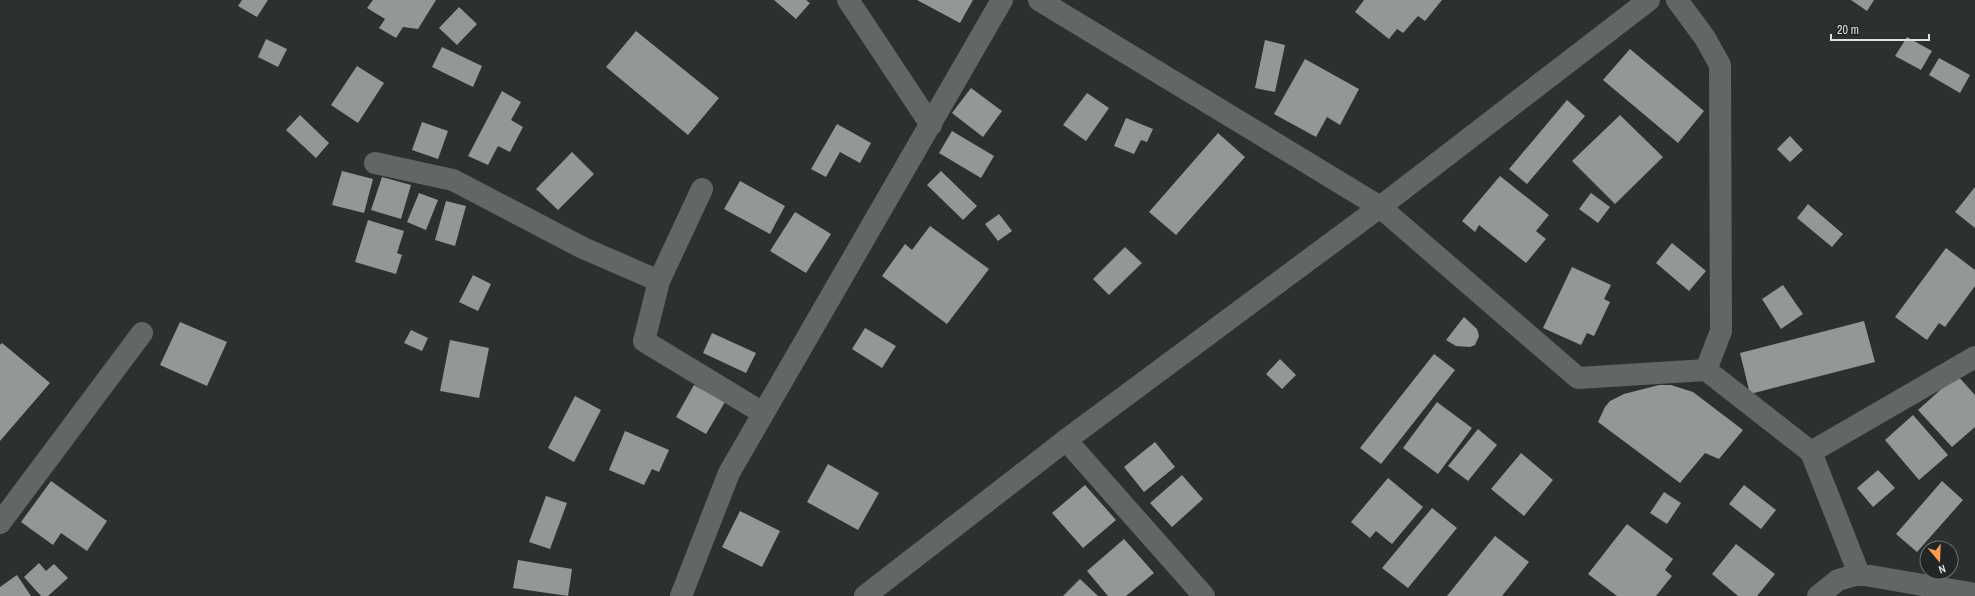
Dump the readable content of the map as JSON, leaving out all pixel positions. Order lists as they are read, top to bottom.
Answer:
{
  "scale_bar": "20 m",
  "north": "bottom"
}
